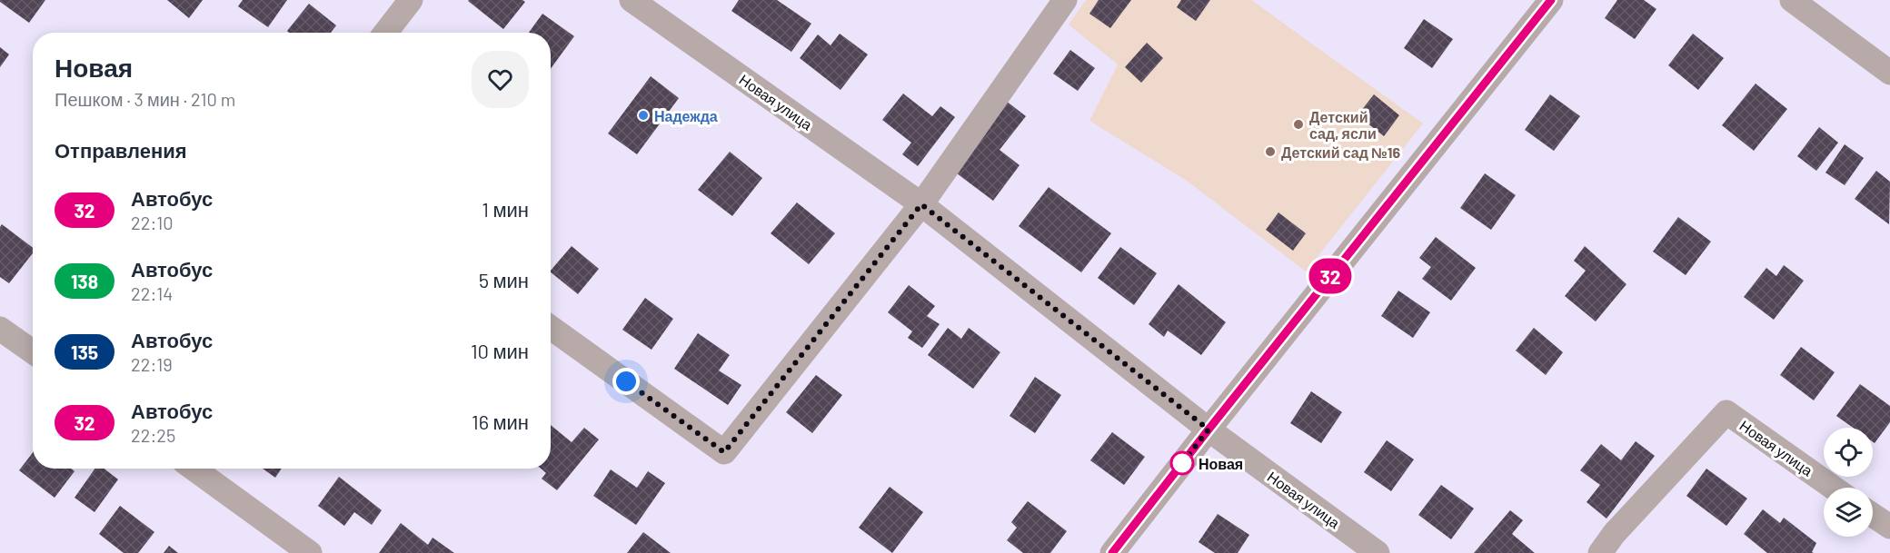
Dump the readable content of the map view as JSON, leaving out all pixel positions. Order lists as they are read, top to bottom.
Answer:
{
  "streets": {
    "street": ["Новая улица"]
  },
  "places": [
    "Надежда",
    "Детский сад, ясли",
    "Детский сад №16",
    "Новая"
  ],
  "lines": ["bus line 32"],
  "page": {
    "on_map": "32",
    "heading": [
      ["Новая", "Пешком · 3 мин · 210 m"],
      "Отправления"
    ],
    "list": [
      {
        "mark": "32",
        "name": "Автобус",
        "note": "22:10",
        "value": "1 мин"
      },
      {
        "mark": "138",
        "name": "Автобус",
        "note": "22:14",
        "value": "5 мин"
      },
      {
        "mark": "135",
        "name": "Автобус",
        "note": "22:19",
        "value": "10 мин"
      },
      {
        "mark": "32",
        "name": "Автобус",
        "note": "22:25",
        "value": "16 мин"
      }
    ]
  }
}
